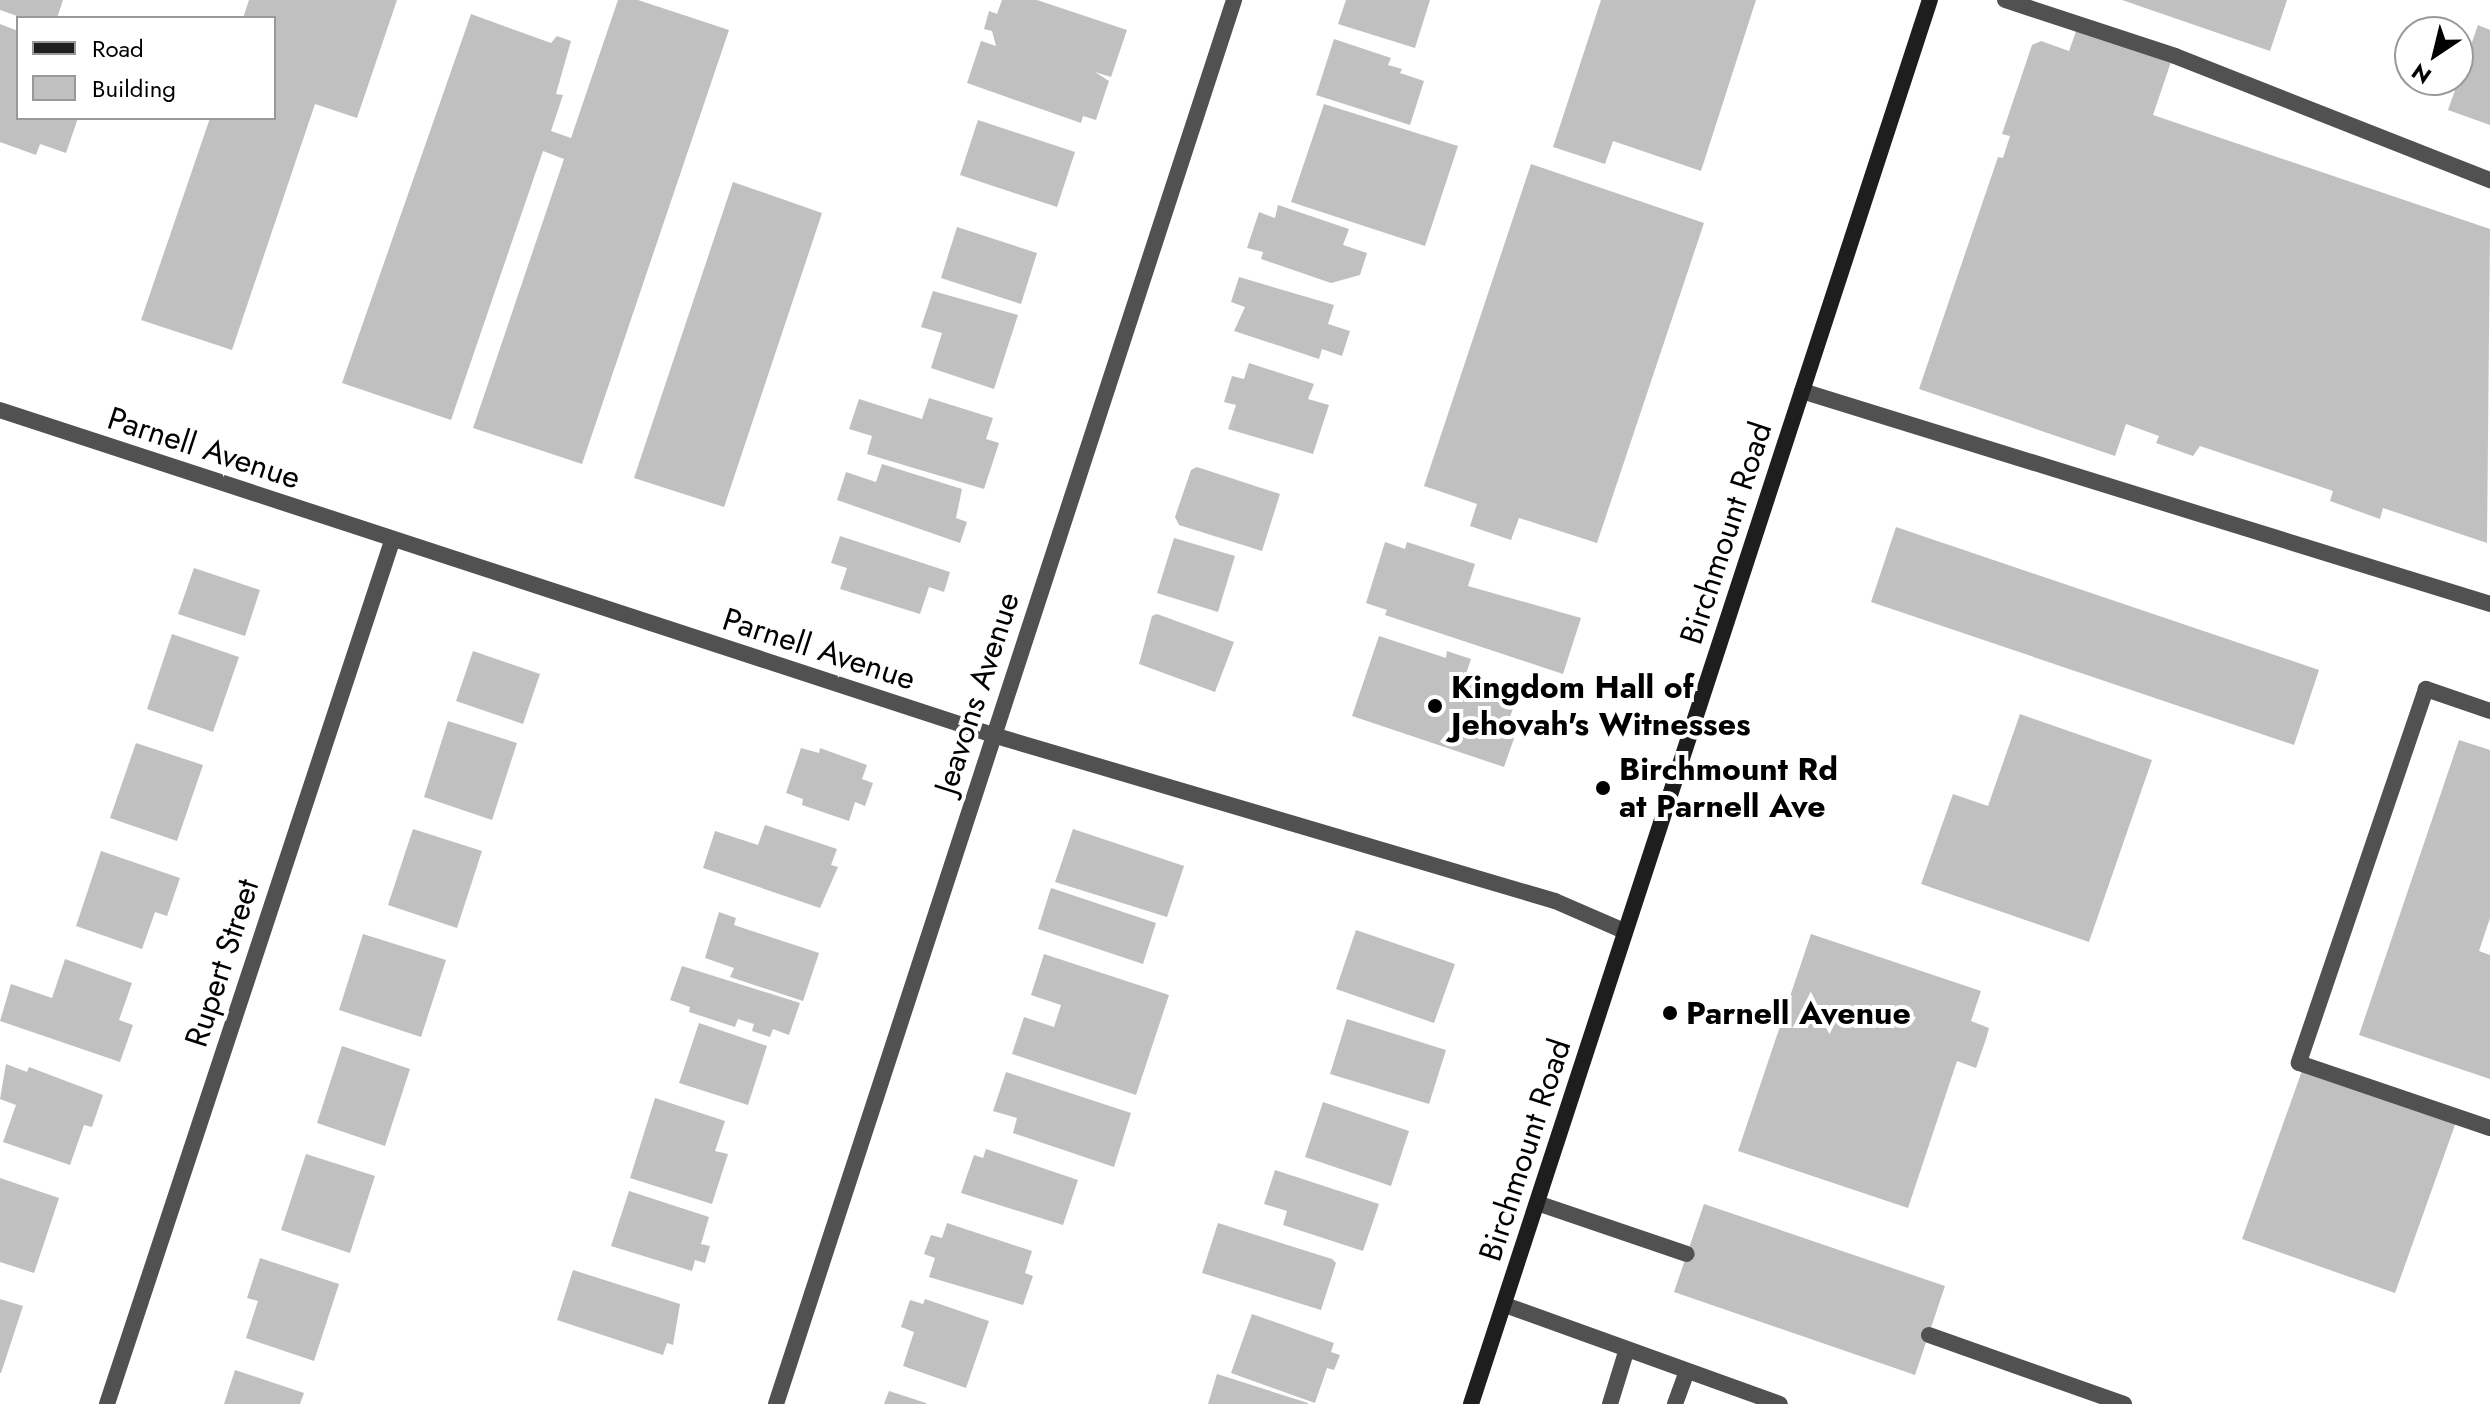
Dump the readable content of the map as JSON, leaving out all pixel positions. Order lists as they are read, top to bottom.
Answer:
{
  "streets": {
    "main road": ["Birchmount Road"],
    "street": ["Parnell Avenue", "Jeavons Avenue", "Rupert Street"]
  },
  "crossings": [
    ["Parnell Avenue", "Birchmount Road"],
    ["Parnell Avenue", "Jeavons Avenue"],
    ["Parnell Avenue", "Rupert Street"]
  ],
  "places": ["Kingdom Hall of Jehovah's Witnesses", "Birchmount Rd at Parnell Ave", "Parnell Avenue"],
  "legend": ["Road", "Building"],
  "north": "bottom left"
}
